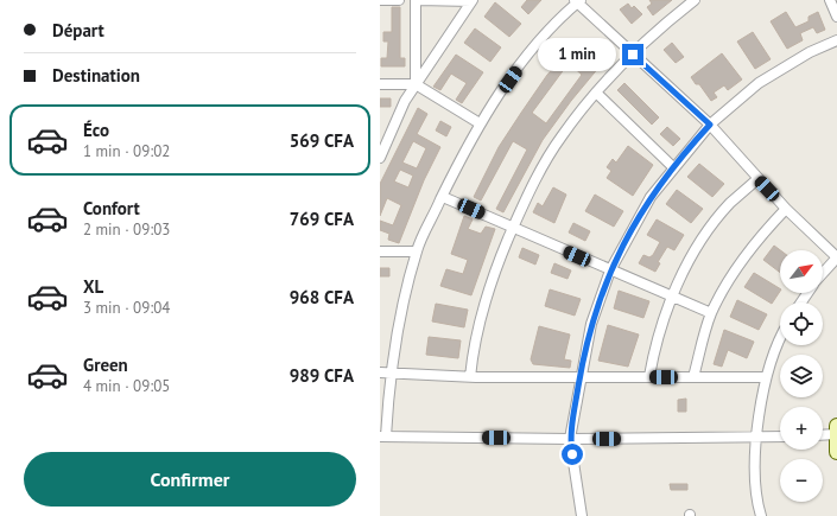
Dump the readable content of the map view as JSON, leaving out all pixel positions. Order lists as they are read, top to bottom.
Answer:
{
  "north": "top right",
  "page": {
    "banner": ["Départ", "Destination"],
    "bubble": "1 min",
    "list": [
      {
        "name": "Éco",
        "note": "1 min · 09:02",
        "value": "569 CFA"
      },
      {
        "name": "Confort",
        "note": "2 min · 09:03",
        "value": "769 CFA"
      },
      {
        "name": "XL",
        "note": "3 min · 09:04",
        "value": "968 CFA"
      },
      {
        "name": "Green",
        "note": "4 min · 09:05",
        "value": "989 CFA"
      }
    ],
    "map_buttons": ["+", "−"],
    "buttons": "Confirmer"
  }
}
